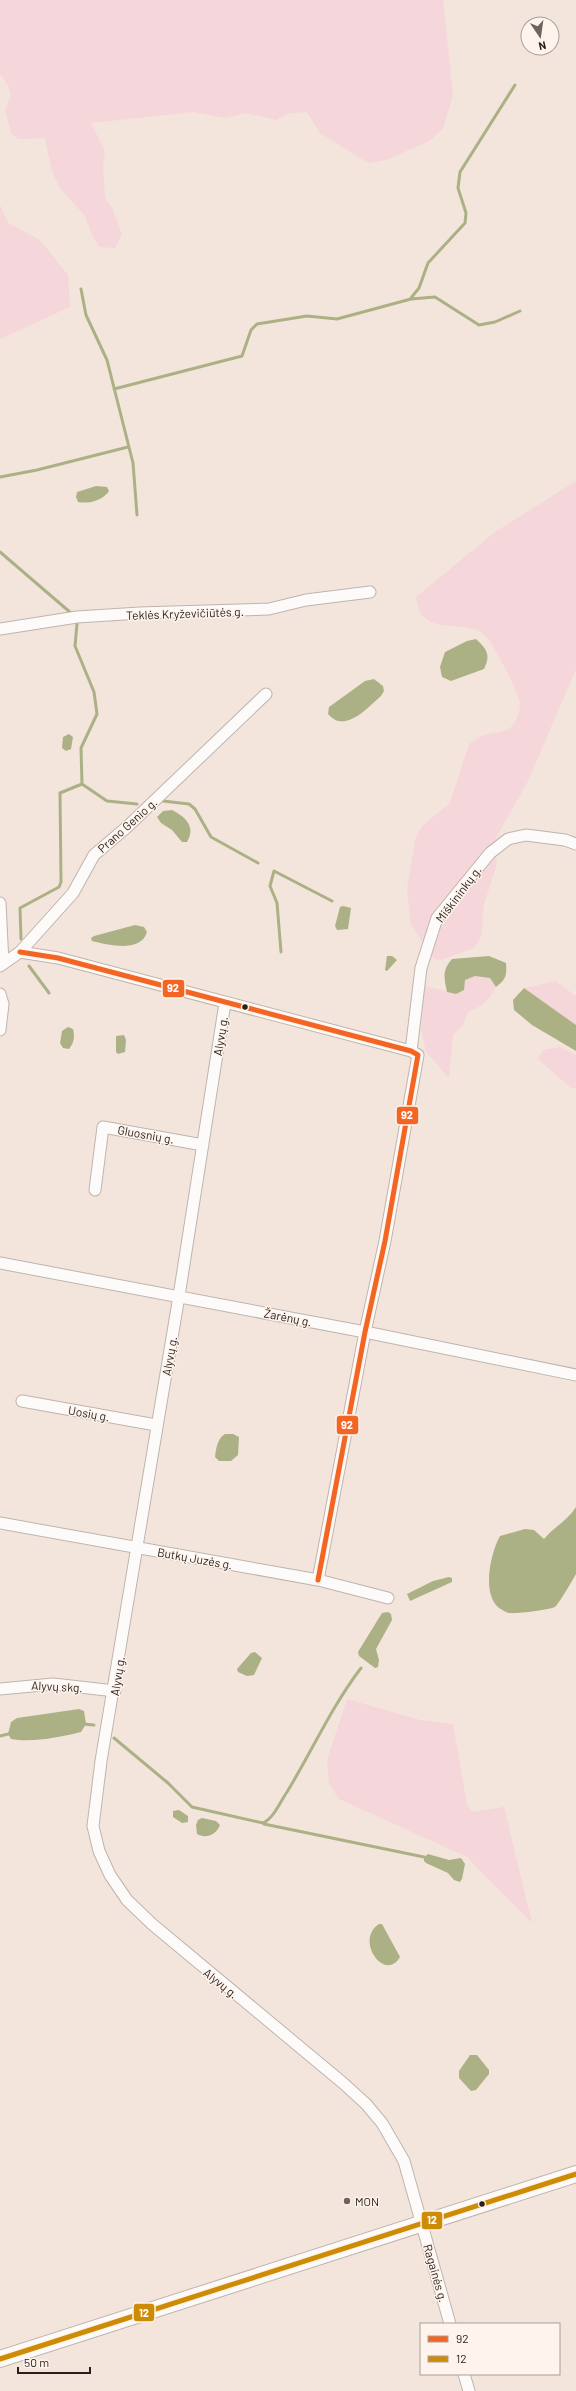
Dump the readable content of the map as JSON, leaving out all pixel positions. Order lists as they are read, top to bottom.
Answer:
{
  "streets": {
    "street": [
      "Teklės Kryževičiūtės g.",
      "Prano Genio g.",
      "Miškininkų g.",
      "Alyvų g.",
      "Gluosnių g.",
      "Žarėnų g.",
      "Uosių g.",
      "Butkų Juzės g.",
      "Alyvų skg.",
      "Ragainės g."
    ]
  },
  "crossings": [
    ["Miškininkų g.", "Žarėnų g."],
    ["Miškininkų g.", "Butkų Juzės g."],
    ["Alyvų g.", "Gluosnių g."],
    ["Alyvų g.", "Žarėnų g."],
    ["Alyvų g.", "Uosių g."],
    ["Alyvų g.", "Butkų Juzės g."],
    ["Alyvų g.", "Alyvų skg."],
    ["Alyvų g.", "Ragainės g."]
  ],
  "places": ["MON"],
  "lines": ["transit line 92", "transit line 12"],
  "legend": ["92", "12"],
  "scale_bar": "50 m",
  "north": "bottom"
}
